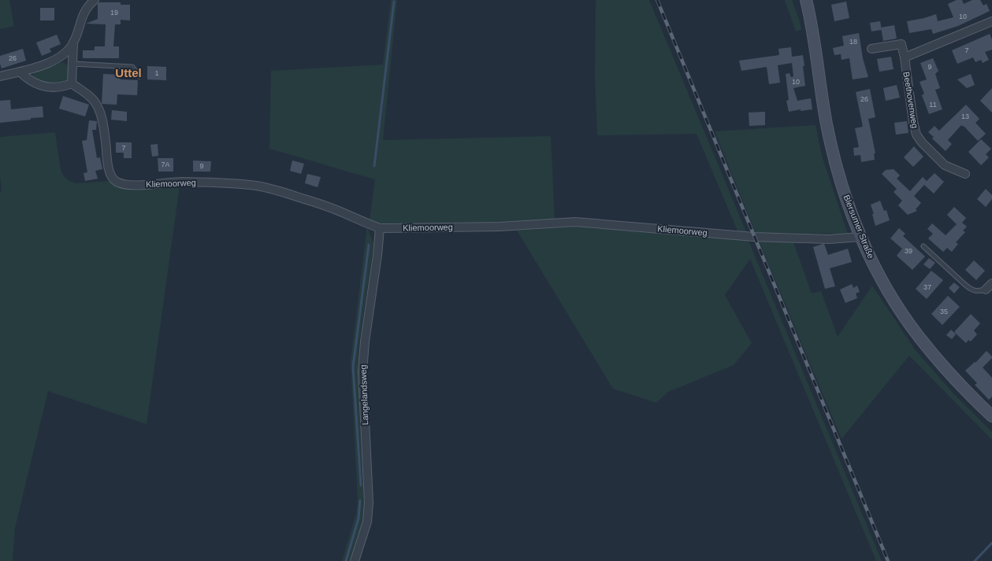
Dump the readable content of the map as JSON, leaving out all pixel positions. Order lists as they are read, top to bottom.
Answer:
{
  "streets": {
    "main road": ["Blersumer Straße"],
    "street": ["Beethovenweg", "Kliemoorweg", "Langelandsweg"]
  },
  "crossings": [
    ["Kliemoorweg", "Blersumer Straße"],
    ["Kliemoorweg", "Langelandsweg"]
  ],
  "districts": ["Uttel"],
  "house_numbers": [
    "19",
    "10",
    "18",
    "7",
    "26",
    "9",
    "1",
    "10",
    "26",
    "11",
    "13",
    "7",
    "7A",
    "9",
    "39",
    "37",
    "35"
  ]
}
